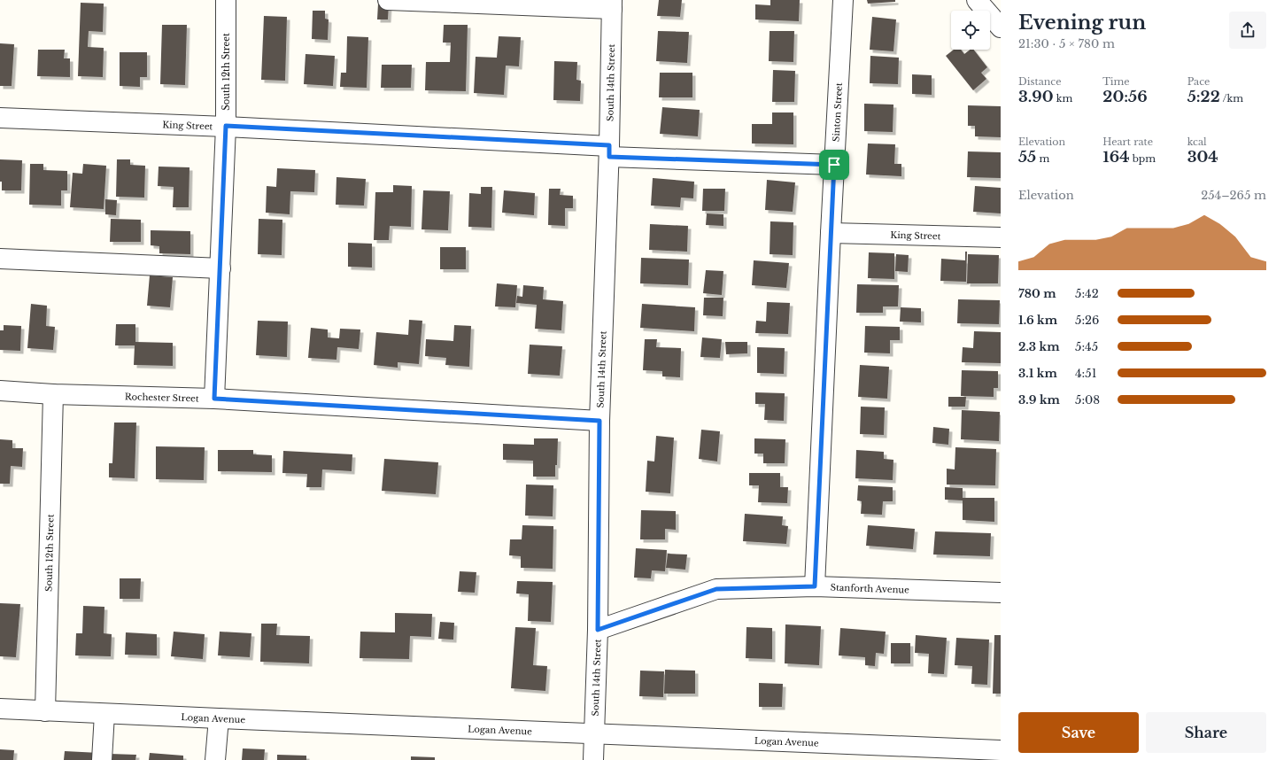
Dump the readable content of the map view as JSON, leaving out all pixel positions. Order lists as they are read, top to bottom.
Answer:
{
  "streets": {
    "street": [
      "South 12th Street",
      "South 14th Street",
      "Sinton Street",
      "King Street",
      "Rochester Street",
      "Stanforth Avenue",
      "Logan Avenue"
    ]
  },
  "crossings": [
    ["South 12th Street", "King Street"],
    ["South 12th Street", "Rochester Street"],
    ["South 12th Street", "Logan Avenue"],
    ["South 14th Street", "King Street"],
    ["South 14th Street", "Rochester Street"],
    ["South 14th Street", "Stanforth Avenue"],
    ["South 14th Street", "Logan Avenue"],
    ["Sinton Street", "King Street"],
    ["Sinton Street", "Stanforth Avenue"]
  ],
  "page": {
    "heading": ["Evening run", "21:30 · 5 × 780 m"],
    "stats": [
      ["Distance", "3.90 km"],
      ["Time", "20:56"],
      ["Pace", "5:22 /km"],
      ["Elevation", "55 m"],
      ["Heart rate", "164 bpm"],
      ["kcal", "304"]
    ],
    "chart": ["Elevation", "254–265 m"],
    "list": [
      {
        "name": "780 m",
        "note": "5:42"
      },
      {
        "name": "1.6 km",
        "note": "5:26"
      },
      {
        "name": "2.3 km",
        "note": "5:45"
      },
      {
        "name": "3.1 km",
        "note": "4:51"
      },
      {
        "name": "3.9 km",
        "note": "5:08"
      }
    ],
    "buttons": ["Save", "Share"]
  }
}
